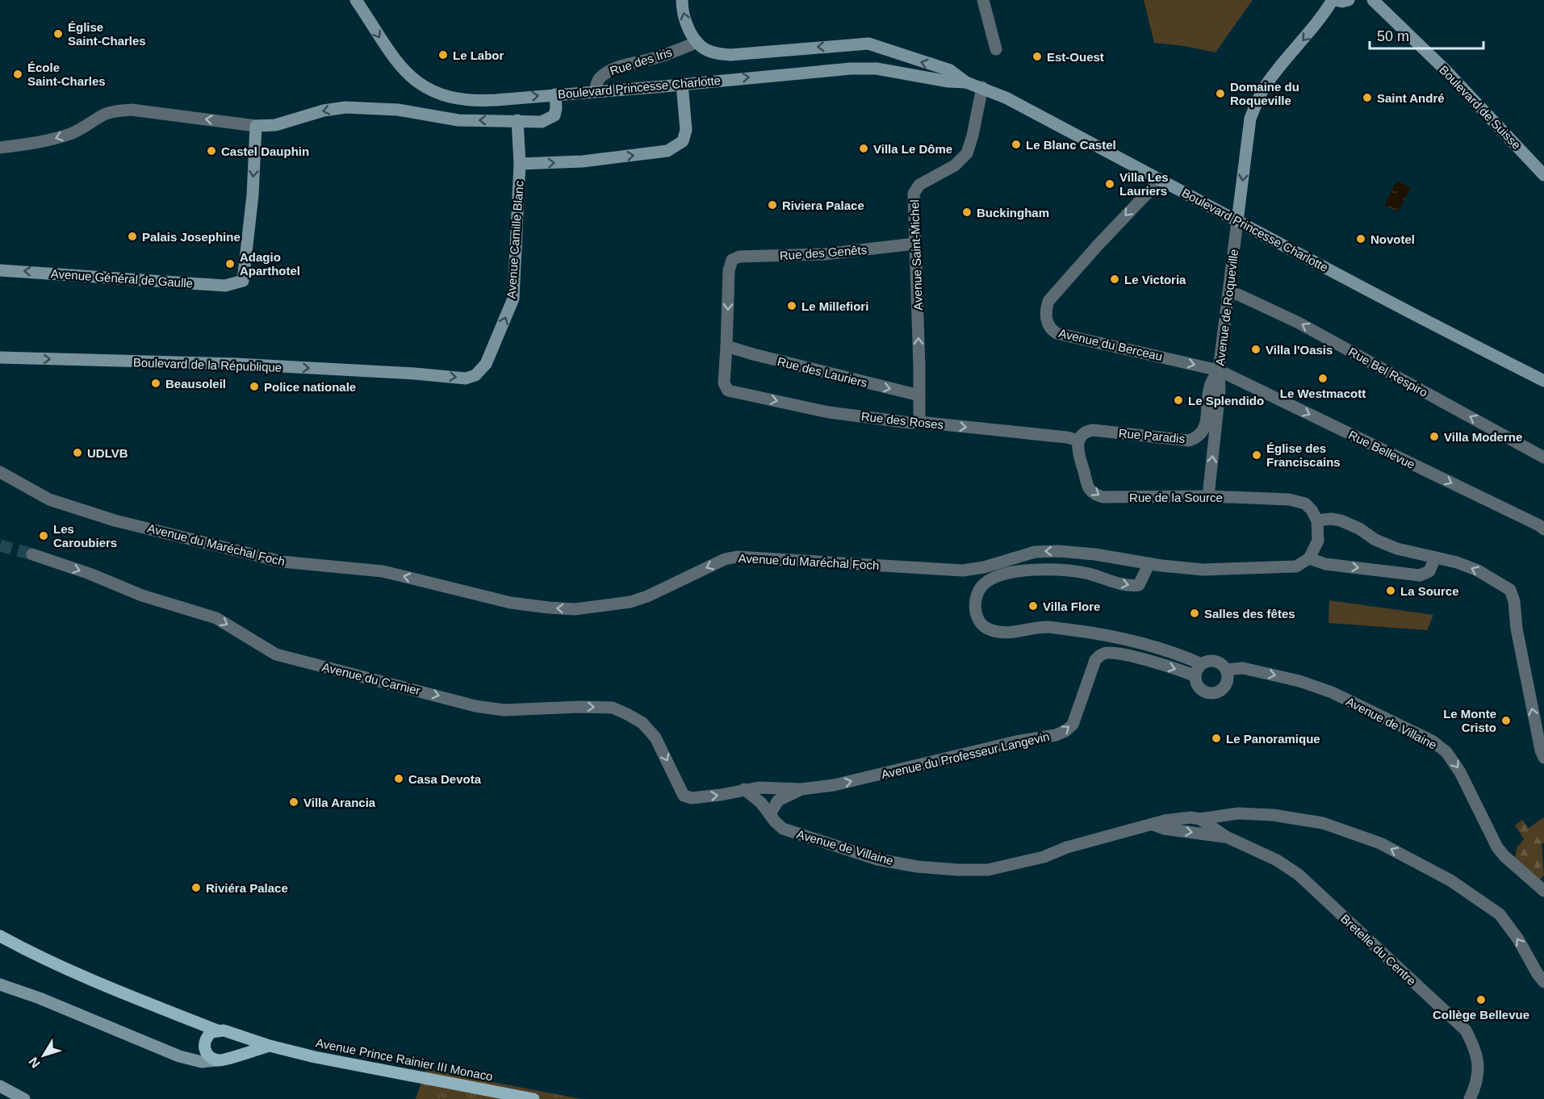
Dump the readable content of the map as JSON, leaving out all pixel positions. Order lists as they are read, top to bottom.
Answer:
{
  "streets": {
    "main road": [
      "Boulevard Princesse Charlotte",
      "Boulevard de Suisse",
      "Avenue Camille Blanc",
      "Avenue Général de Gaulle",
      "Avenue de Roqueville",
      "Boulevard de la République",
      "Avenue Prince Rainier III Monaco"
    ],
    "street": [
      "Rue des Iris",
      "Rue des Genêts",
      "Avenue Saint-Michel",
      "Avenue du Berceau",
      "Rue des Lauriers",
      "Rue Bel Respiro",
      "Rue des Roses",
      "Rue Paradis",
      "Rue Bellevue",
      "Rue de la Source",
      "Avenue du Maréchal Foch",
      "Avenue du Carnier",
      "Avenue de Villaine",
      "Avenue du Professeur Langevin",
      "Bretelle du Centre"
    ]
  },
  "crossings": [
    ["Rue des Iris", "Boulevard Princesse Charlotte"],
    ["Boulevard Princesse Charlotte", "Avenue Saint-Michel"],
    ["Boulevard Princesse Charlotte", "Avenue de Roqueville"],
    ["Boulevard Princesse Charlotte", "Avenue du Berceau"],
    ["Avenue Camille Blanc", "Boulevard de la République"],
    ["Rue des Genêts", "Avenue Saint-Michel"],
    ["Rue des Genêts", "Rue des Lauriers"],
    ["Rue des Genêts", "Rue des Roses"],
    ["Avenue Saint-Michel", "Rue des Lauriers"],
    ["Avenue Saint-Michel", "Rue des Roses"],
    ["Avenue de Roqueville", "Avenue du Berceau"],
    ["Avenue de Roqueville", "Rue Bel Respiro"],
    ["Avenue de Roqueville", "Rue Paradis"],
    ["Avenue de Roqueville", "Rue Bellevue"],
    ["Avenue de Roqueville", "Rue de la Source"],
    ["Avenue du Berceau", "Rue Paradis"],
    ["Avenue du Berceau", "Rue Bellevue"],
    ["Rue des Lauriers", "Rue des Roses"],
    ["Rue des Roses", "Rue Paradis"],
    ["Rue des Roses", "Rue de la Source"],
    ["Rue Paradis", "Rue Bellevue"],
    ["Rue Paradis", "Rue de la Source"],
    ["Avenue du Carnier", "Avenue du Professeur Langevin"],
    ["Avenue de Villaine", "Avenue du Professeur Langevin"],
    ["Avenue de Villaine", "Bretelle du Centre"]
  ],
  "one_way": [
    "Avenue Camille Blanc",
    "Avenue Saint-Michel",
    "Boulevard de la République",
    "Rue des Lauriers",
    "Rue Bel Respiro",
    "Rue des Roses",
    "Rue de la Source",
    "Avenue du Maréchal Foch",
    "Avenue du Carnier",
    "Avenue du Professeur Langevin"
  ],
  "places": [
    "Église Saint-Charles",
    "Le Labor",
    "Est-Ouest",
    "École Saint-Charles",
    "Domaine du Roqueville",
    "Saint André",
    "Le Blanc Castel",
    "Villa Le Dôme",
    "Castel Dauphin",
    "Villa Les Lauriers",
    "Riviera Palace",
    "Buckingham",
    "Palais Josephine",
    "Novotel",
    "Adagio Aparthotel",
    "Le Victoria",
    "Le Millefiori",
    "Villa l'Oasis",
    "Le Westmacott",
    "Beausoleil",
    "Police nationale",
    "Le Splendido",
    "Villa Moderne",
    "UDLVB",
    "Église des Franciscains",
    "Les Caroubiers",
    "La Source",
    "Villa Flore",
    "Salles des fêtes",
    "Le Monte Cristo",
    "Le Panoramique",
    "Casa Devota",
    "Villa Arancia",
    "Riviéra Palace",
    "Collège Bellevue"
  ],
  "scale_bar": "50 m",
  "north": "bottom left"
}
